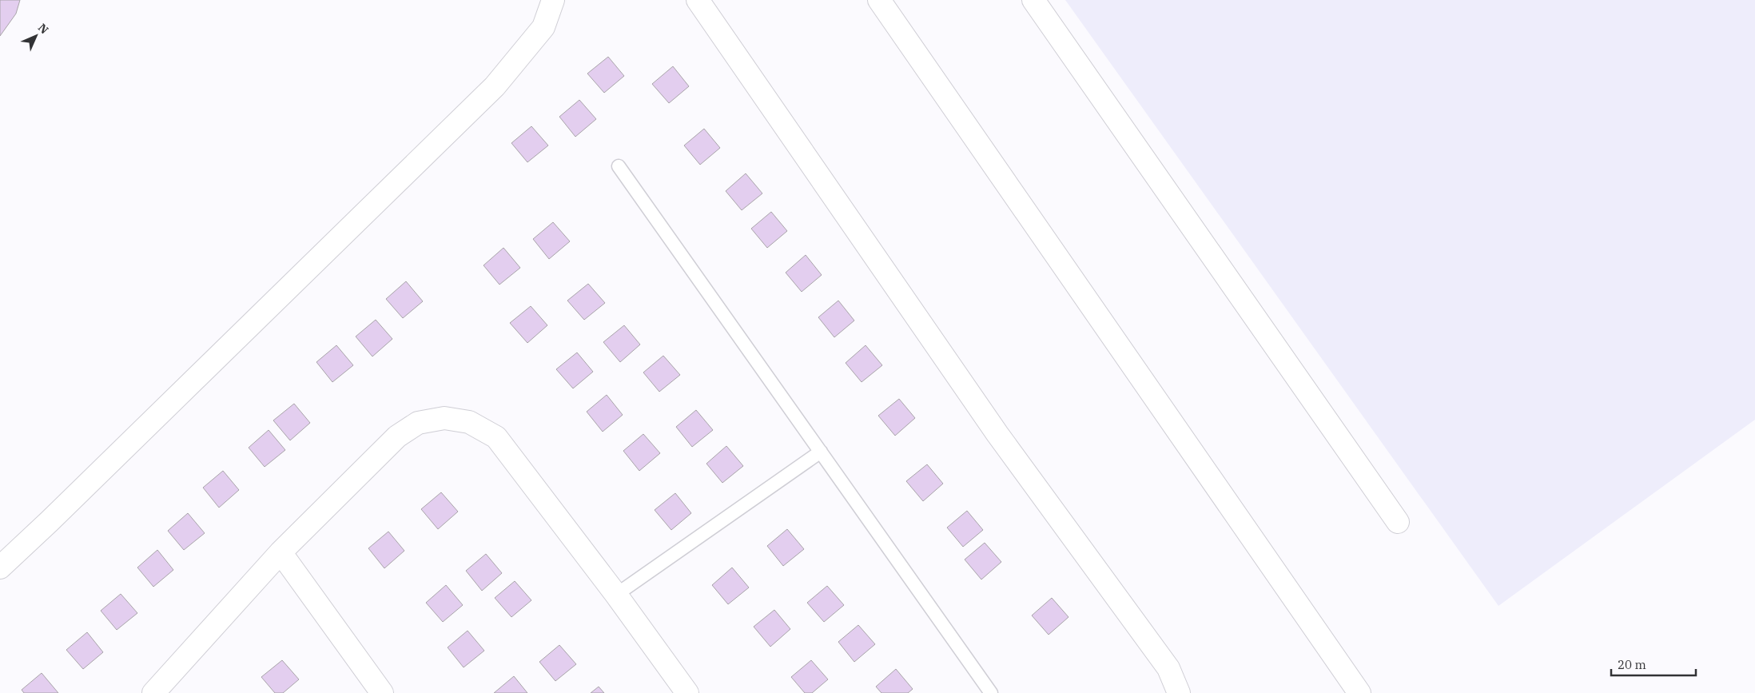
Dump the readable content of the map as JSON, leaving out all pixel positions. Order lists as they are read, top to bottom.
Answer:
{
  "scale_bar": "20 m",
  "north": "top right"
}
